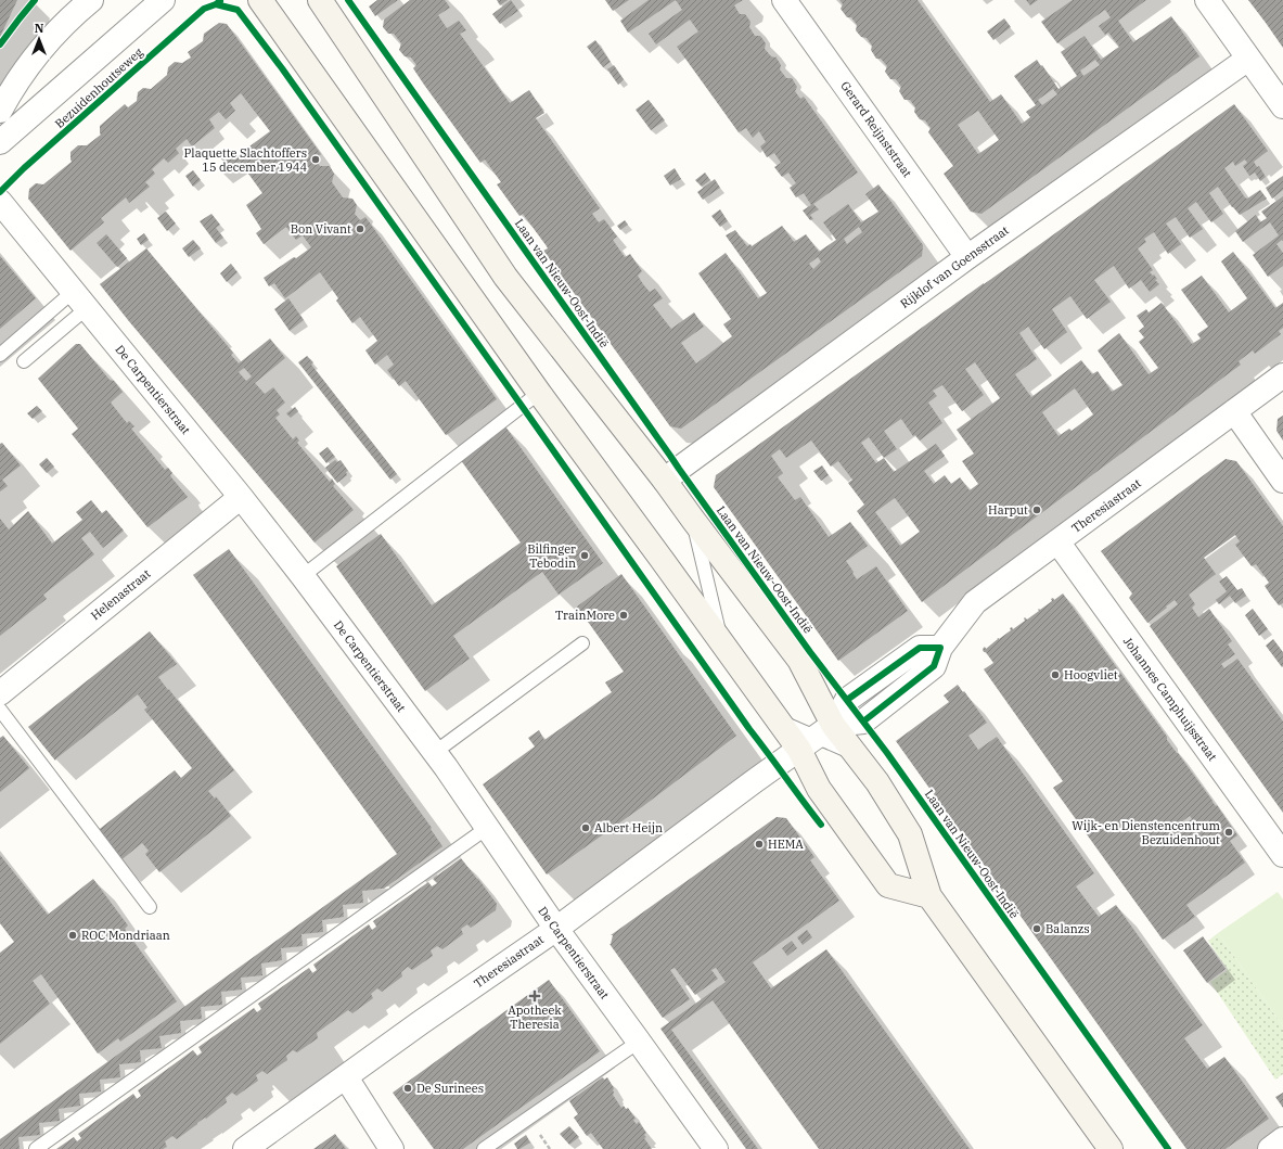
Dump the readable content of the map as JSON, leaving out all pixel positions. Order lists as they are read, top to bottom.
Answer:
{
  "streets": {
    "street": [
      "Bezuidenhoutseweg",
      "Gerard Reijnststraat",
      "Rijklof van Goensstraat",
      "De Carpentierstraat",
      "Theresiastraat",
      "Helenastraat",
      "Johannes Camphuijsstraat"
    ],
    "cycle path": ["Laan van Nieuw-Oost-Indië"]
  },
  "crossings": [
    ["Gerard Reijnststraat", "Rijklof van Goensstraat"],
    ["De Carpentierstraat", "Theresiastraat"],
    ["De Carpentierstraat", "Helenastraat"],
    ["Theresiastraat", "Johannes Camphuijsstraat"]
  ],
  "places": {
    "other": [
      "Plaquette Slachtoffers 15 december 1944",
      "Bon Vivant",
      "Harput",
      "Bilfinger Tebodin",
      "TrainMore",
      "Hoogvliet",
      "Albert Heijn",
      "Wijk- en Dienstencentrum Bezuidenhout",
      "HEMA",
      "Balanzs",
      "ROC Mondriaan",
      "De Surinees"
    ],
    "health": ["Apotheek Theresia"]
  },
  "north": "top"
}
